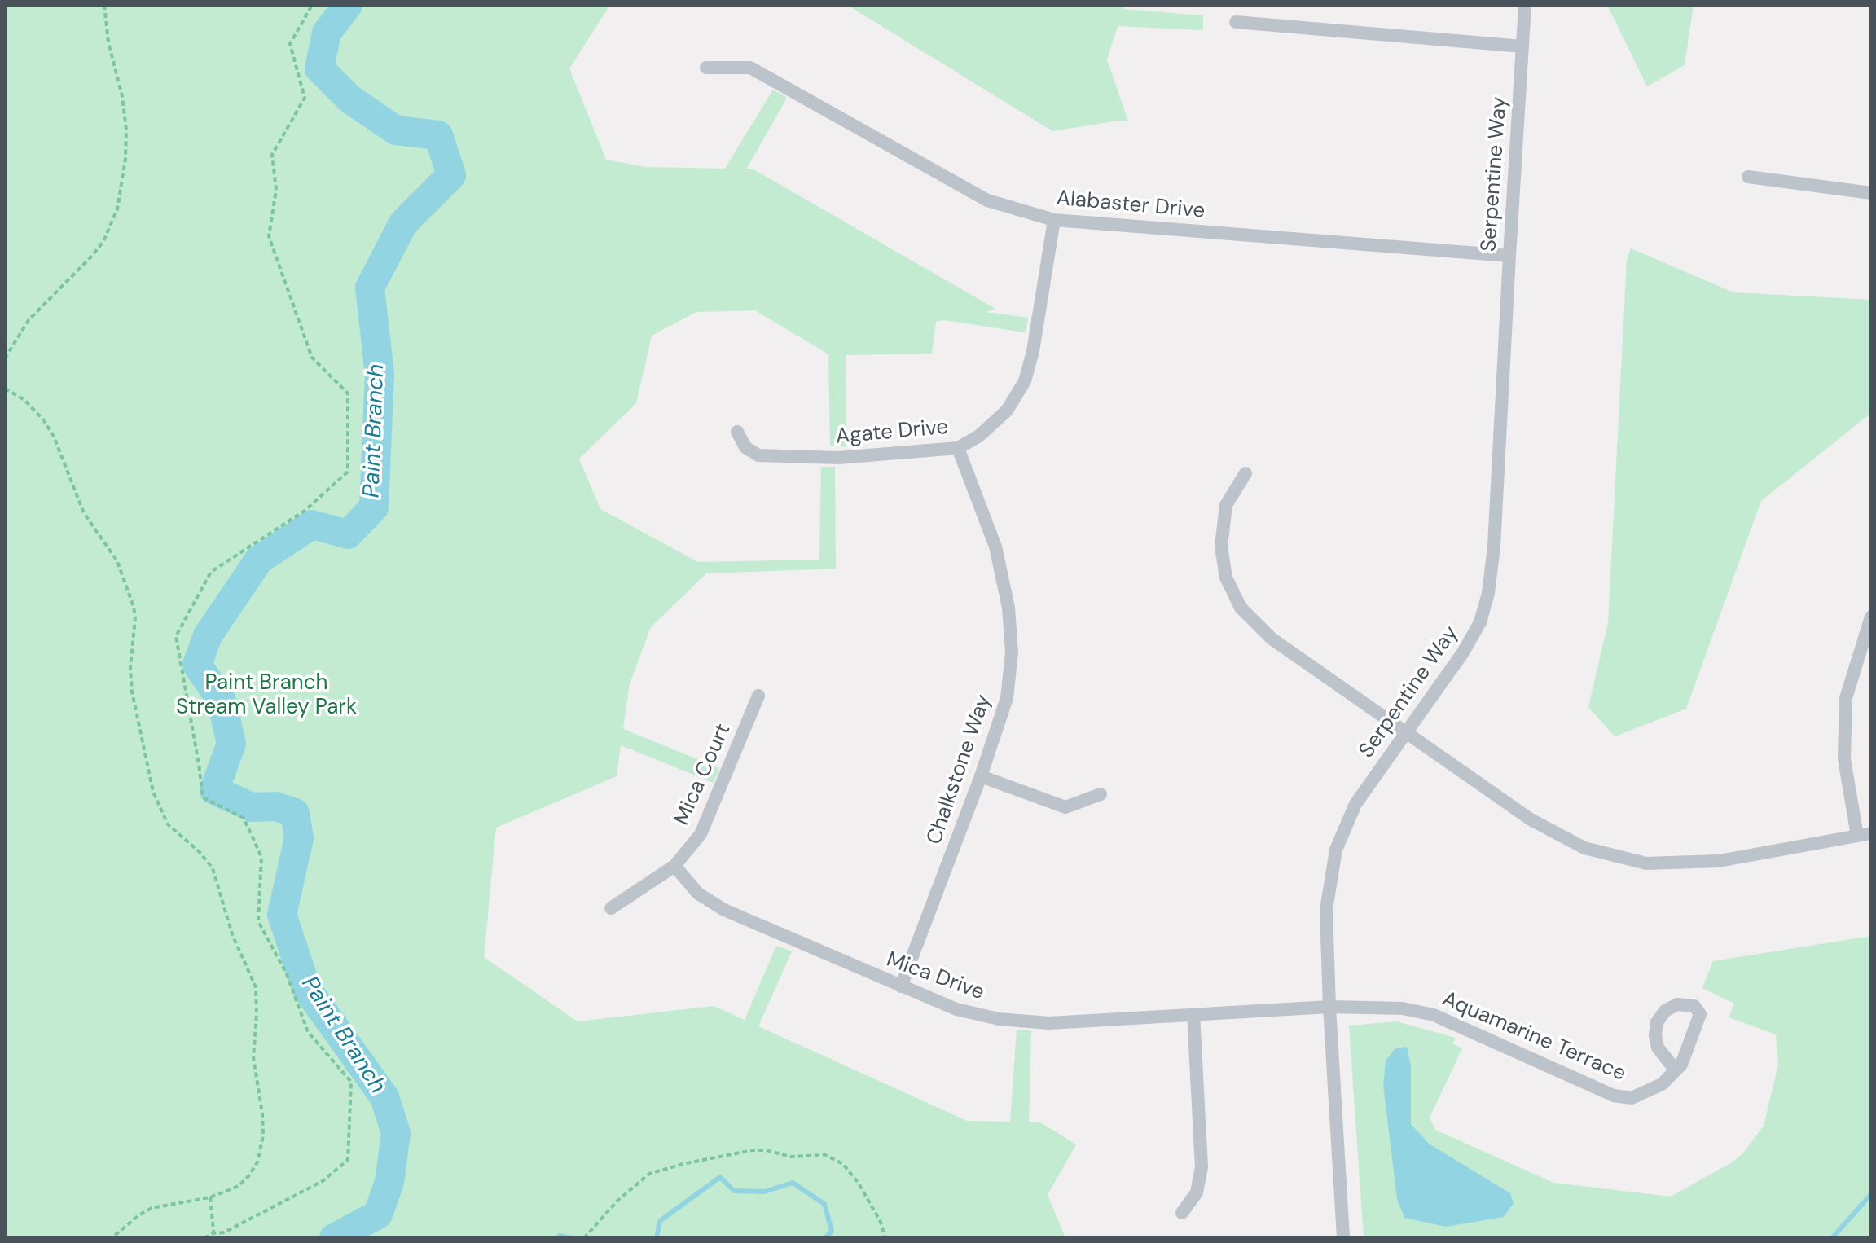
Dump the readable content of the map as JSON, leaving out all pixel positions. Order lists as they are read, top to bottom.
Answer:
{
  "streets": {
    "street": [
      "Serpentine Way",
      "Alabaster Drive",
      "Agate Drive",
      "Chalkstone Way",
      "Mica Court",
      "Mica Drive",
      "Aquamarine Terrace"
    ]
  },
  "crossings": [
    ["Serpentine Way", "Alabaster Drive"],
    ["Serpentine Way", "Mica Drive"],
    ["Serpentine Way", "Aquamarine Terrace"],
    ["Alabaster Drive", "Agate Drive"],
    ["Agate Drive", "Chalkstone Way"],
    ["Chalkstone Way", "Mica Drive"],
    ["Mica Court", "Mica Drive"],
    ["Mica Drive", "Aquamarine Terrace"]
  ],
  "water": ["Paint Branch"],
  "parks": ["Paint Branch Stream Valley Park"]
}
